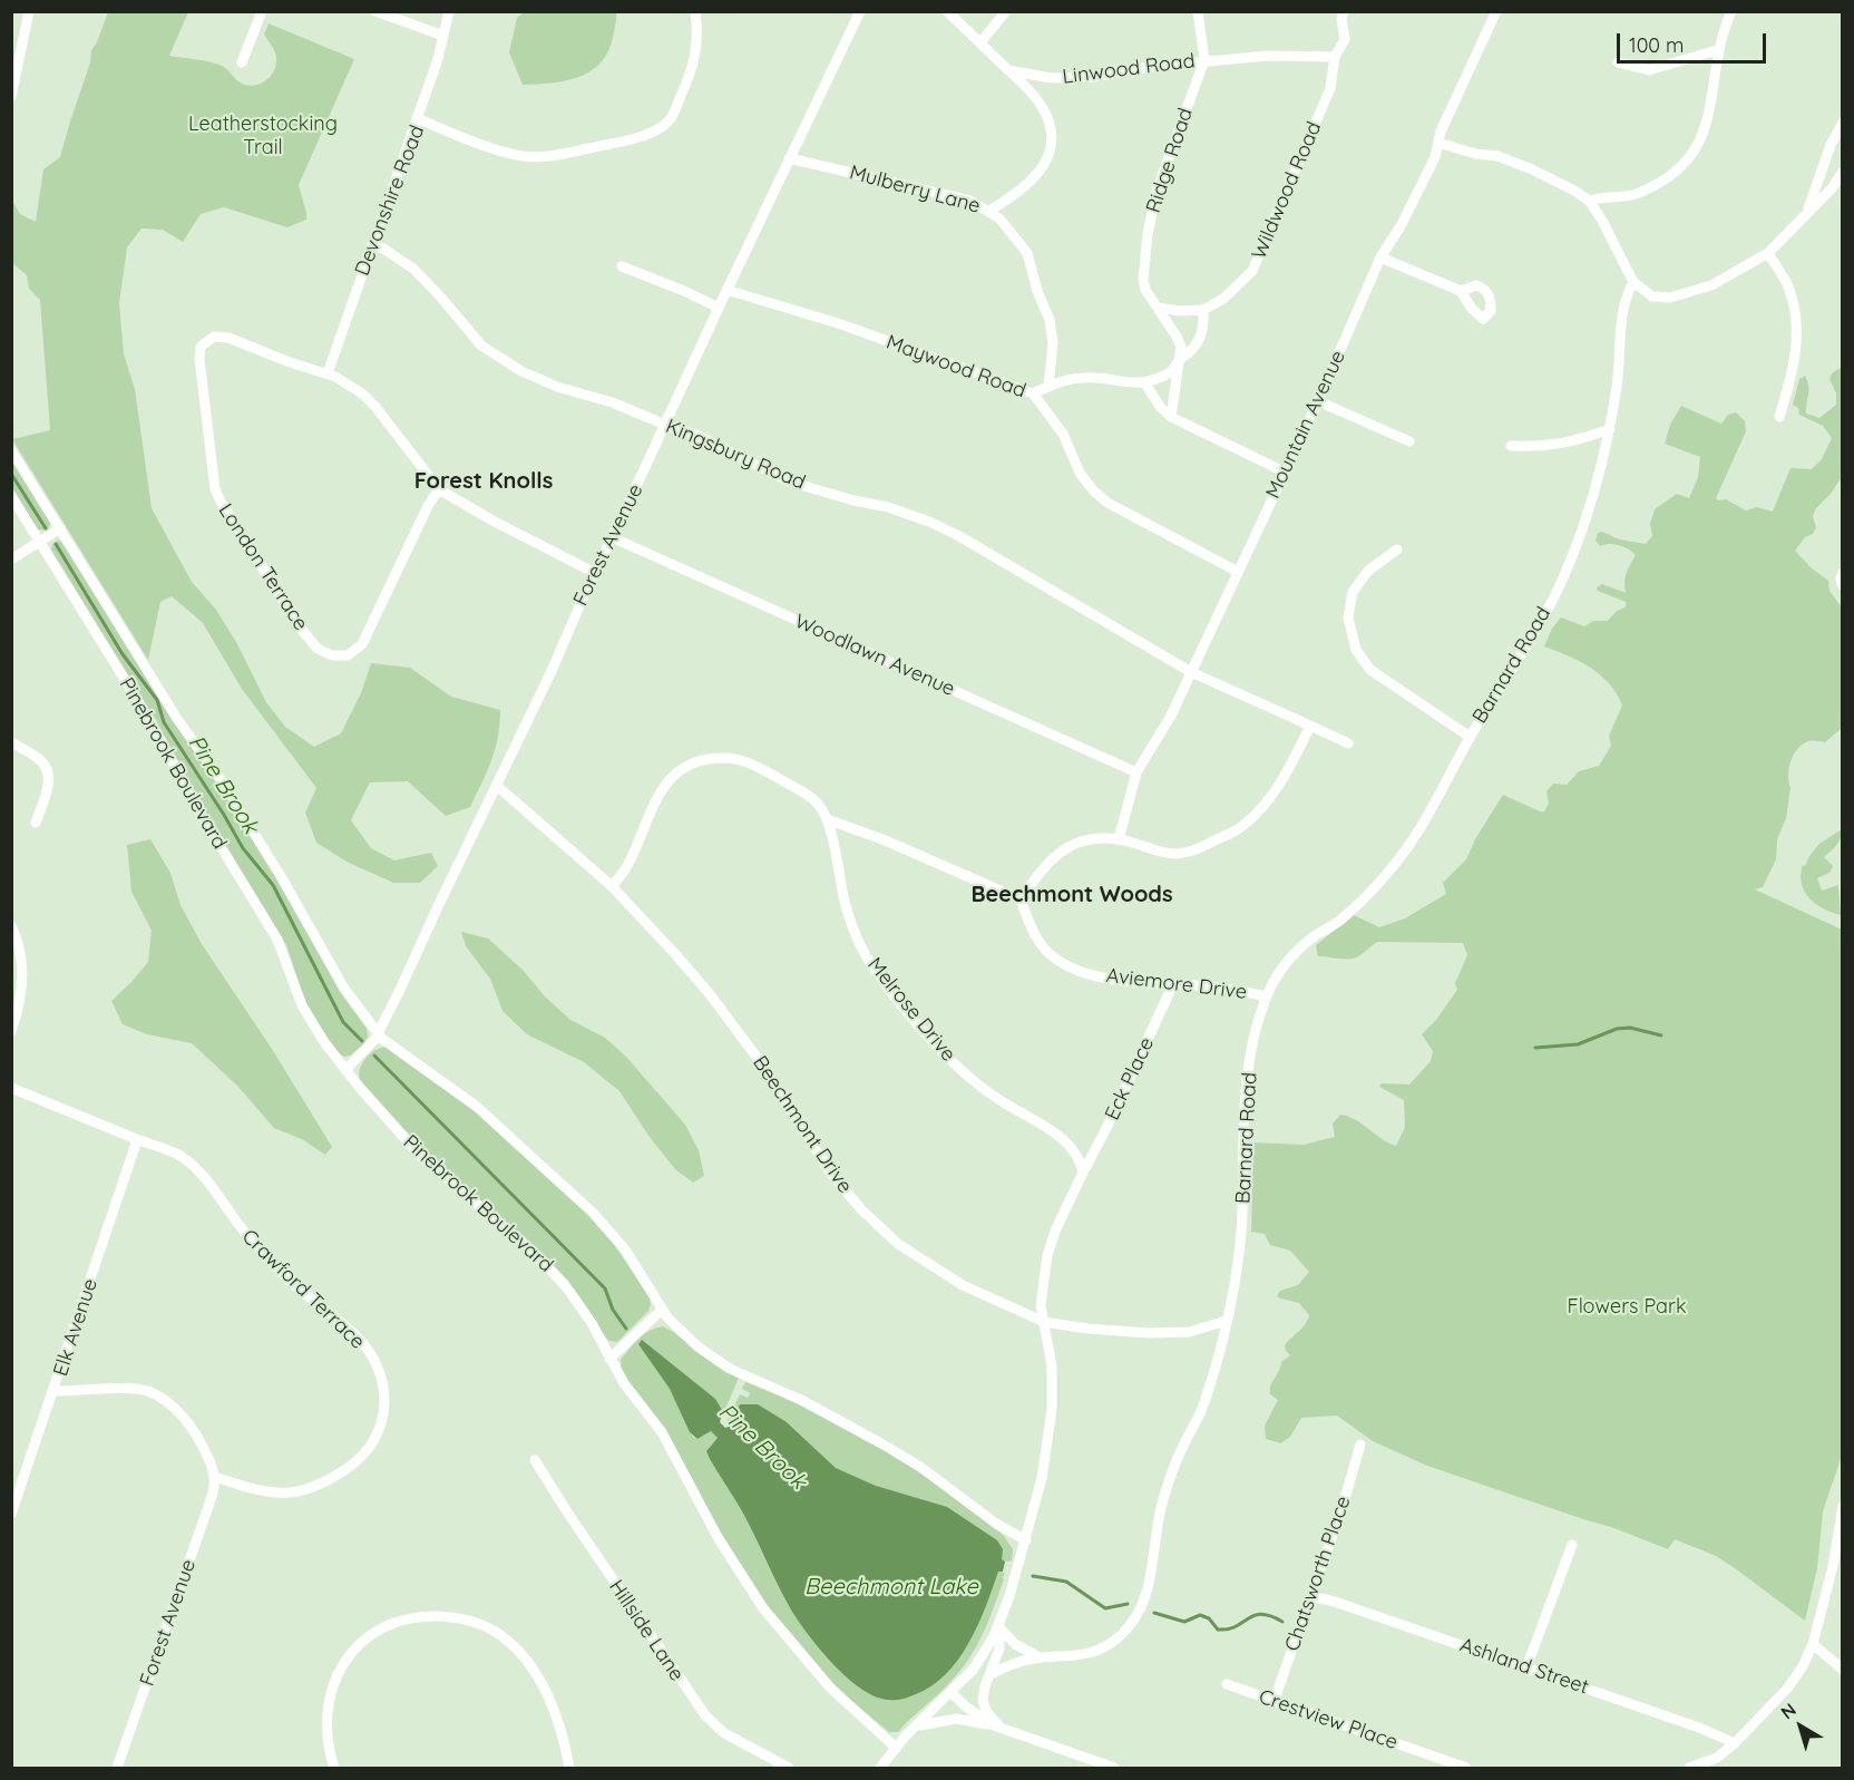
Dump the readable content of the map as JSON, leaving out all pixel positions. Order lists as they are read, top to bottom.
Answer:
{
  "streets": {
    "street": [
      "Linwood Road",
      "Ridge Road",
      "Mulberry Lane",
      "Wildwood Road",
      "Devonshire Road",
      "Maywood Road",
      "Mountain Avenue",
      "Kingsbury Road",
      "Forest Avenue",
      "London Terrace",
      "Woodlawn Avenue",
      "Barnard Road",
      "Pinebrook Boulevard",
      "Aviemore Drive",
      "Melrose Drive",
      "Eck Place",
      "Beechmont Drive",
      "Crawford Terrace",
      "Elk Avenue",
      "Chatsworth Place",
      "Hillside Lane",
      "Ashland Street",
      "Crestview Place"
    ]
  },
  "crossings": [
    ["Linwood Road", "Ridge Road"],
    ["Linwood Road", "Wildwood Road"],
    ["Mulberry Lane", "Forest Avenue"],
    ["Devonshire Road", "Kingsbury Road"],
    ["Devonshire Road", "London Terrace"],
    ["Maywood Road", "Mountain Avenue"],
    ["Maywood Road", "Forest Avenue"],
    ["Mountain Avenue", "Kingsbury Road"],
    ["Mountain Avenue", "Woodlawn Avenue"],
    ["Kingsbury Road", "Forest Avenue"],
    ["Forest Avenue", "Woodlawn Avenue"],
    ["Forest Avenue", "Pinebrook Boulevard"],
    ["Forest Avenue", "Beechmont Drive"],
    ["Forest Avenue", "Crawford Terrace"],
    ["Barnard Road", "Aviemore Drive"],
    ["Barnard Road", "Beechmont Drive"],
    ["Aviemore Drive", "Eck Place"],
    ["Melrose Drive", "Eck Place"],
    ["Melrose Drive", "Beechmont Drive"],
    ["Crawford Terrace", "Elk Avenue"],
    ["Chatsworth Place", "Ashland Street"],
    ["Chatsworth Place", "Crestview Place"]
  ],
  "districts": ["Forest Knolls", "Beechmont Woods"],
  "water": ["Pine Brook", "Beechmont Lake"],
  "parks": ["Leatherstocking Trail", "Flowers Park"],
  "scale_bar": "100 m",
  "north": "top left"
}
